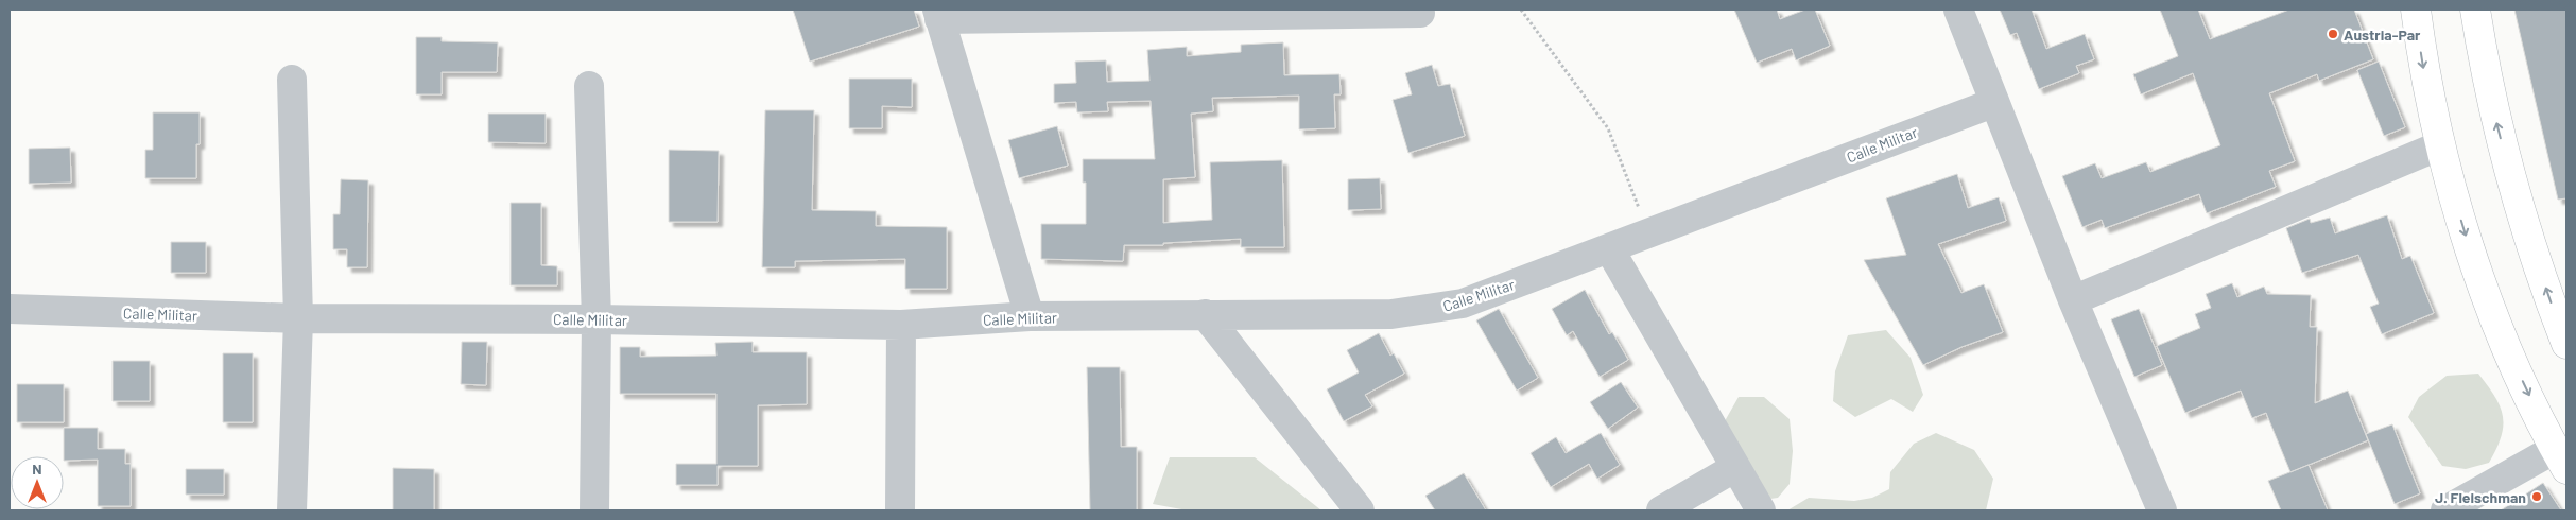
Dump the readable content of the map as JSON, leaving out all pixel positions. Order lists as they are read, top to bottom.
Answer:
{
  "streets": {
    "street": ["Calle Militar"]
  },
  "places": ["Austria-Par", "J. Fleischman"],
  "north": "top"
}
